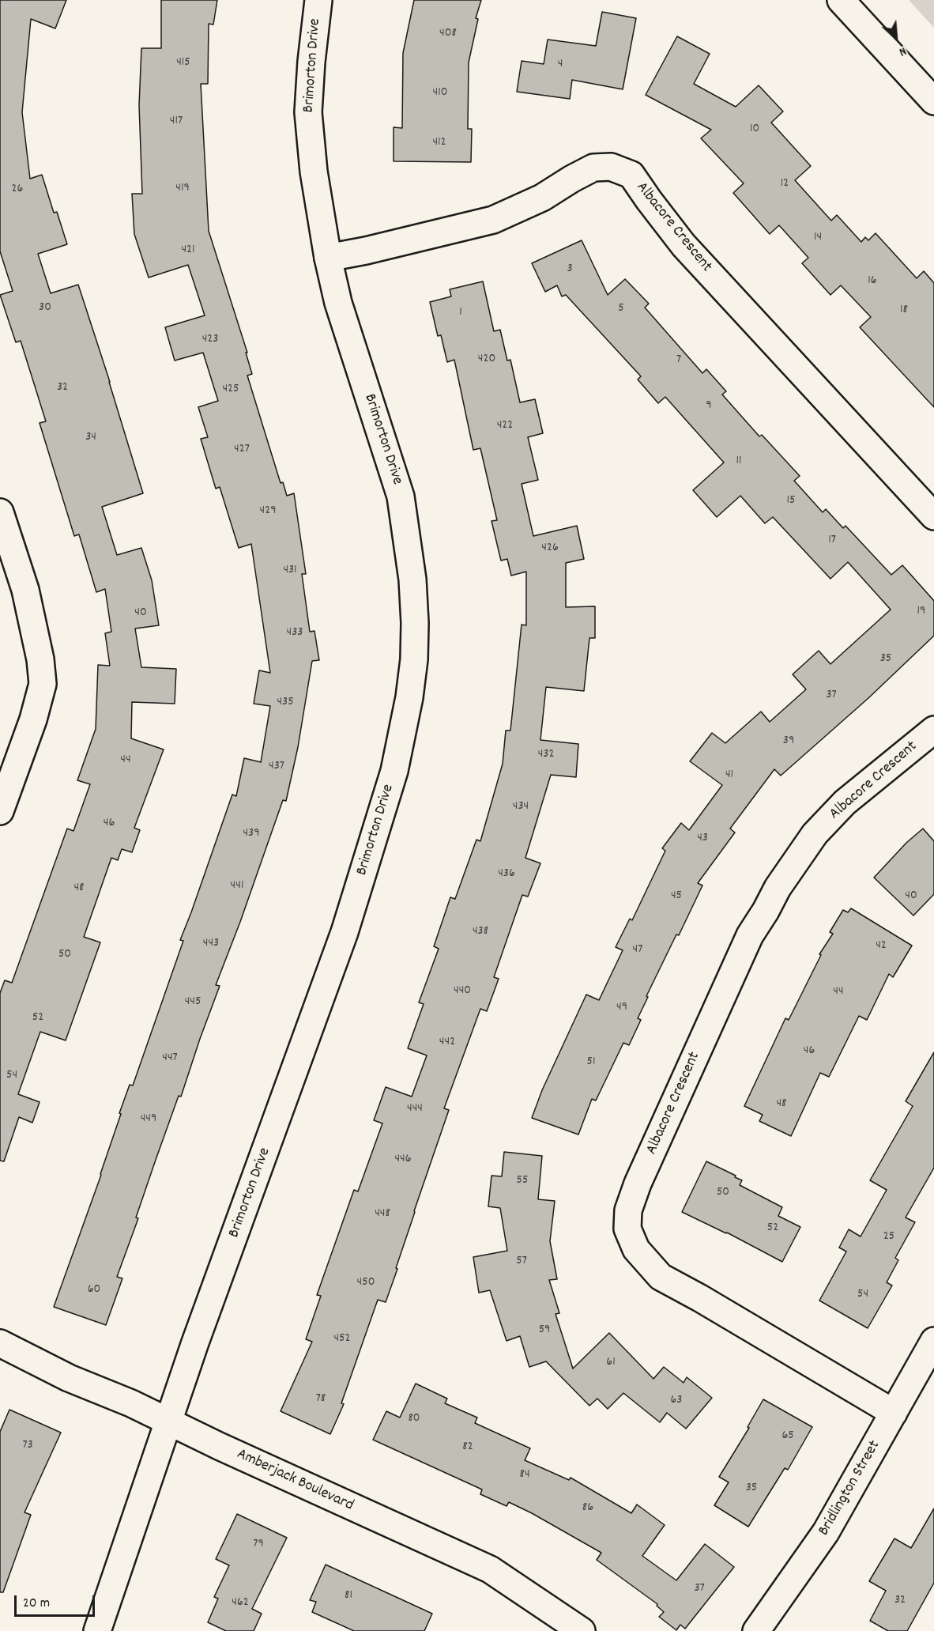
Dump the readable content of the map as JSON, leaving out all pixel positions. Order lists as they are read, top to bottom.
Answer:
{
  "streets": {
    "street": [
      "Brimorton Drive",
      "Albacore Crescent",
      "Amberjack Boulevard",
      "Bridlington Street"
    ]
  },
  "crossings": [
    ["Brimorton Drive", "Albacore Crescent"],
    ["Brimorton Drive", "Amberjack Boulevard"],
    ["Albacore Crescent", "Bridlington Street"]
  ],
  "house_numbers": [
    "408",
    "415",
    "4",
    "410",
    "417",
    "10",
    "412",
    "12",
    "419",
    "26",
    "14",
    "421",
    "3",
    "16",
    "30",
    "5",
    "18",
    "1",
    "423",
    "420",
    "7",
    "32",
    "425",
    "9",
    "422",
    "34",
    "427",
    "11",
    "15",
    "429",
    "17",
    "426",
    "431",
    "19",
    "40",
    "433",
    "35",
    "37",
    "435",
    "39",
    "432",
    "44",
    "437",
    "41",
    "434",
    "46",
    "439",
    "43",
    "436",
    "441",
    "48",
    "45",
    "40",
    "438",
    "443",
    "42",
    "47",
    "50",
    "440",
    "44",
    "445",
    "49",
    "52",
    "442",
    "46",
    "447",
    "51",
    "54",
    "48",
    "444",
    "449",
    "446",
    "55",
    "50",
    "448",
    "52",
    "25",
    "57",
    "450",
    "60",
    "54",
    "59",
    "452",
    "61",
    "78",
    "63",
    "80",
    "65",
    "73",
    "82",
    "84",
    "35",
    "86",
    "79",
    "37",
    "81",
    "32",
    "462"
  ],
  "scale_bar": "20 m",
  "north": "bottom right"
}
